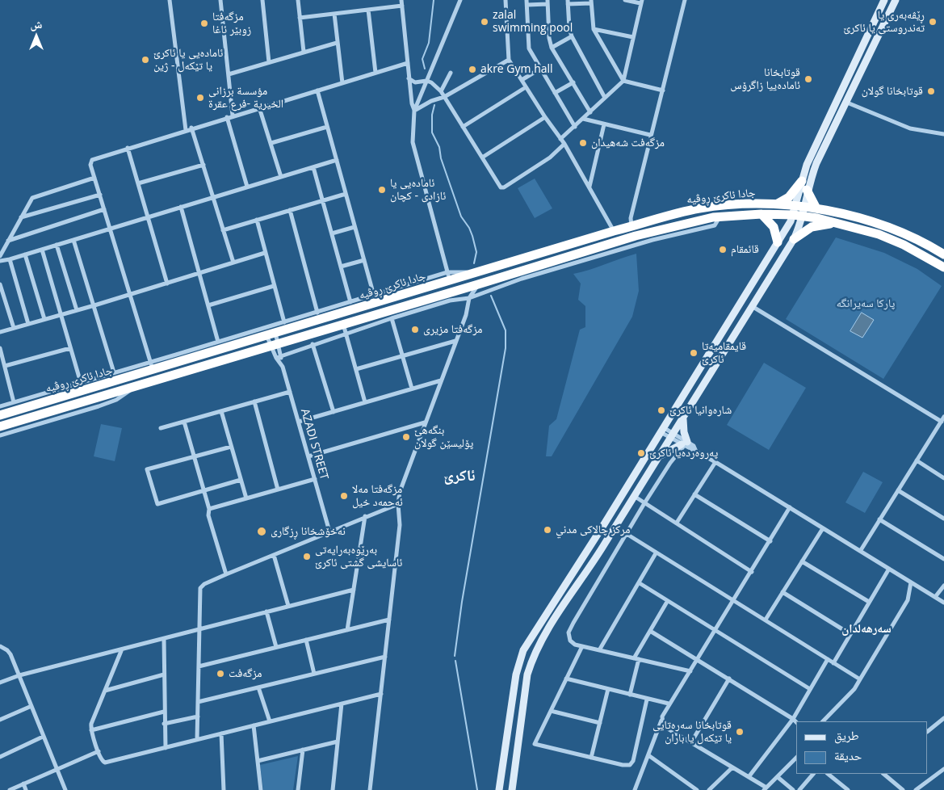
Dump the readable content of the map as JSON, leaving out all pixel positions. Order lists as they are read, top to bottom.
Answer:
{
  "streets": {
    "highway": ["جادا ئاکرێ ڕوڤیە"],
    "street": ["AZADI STREET"]
  },
  "crossings": [
    ["جادا ئاکرێ ڕوڤیە", "AZADI STREET"]
  ],
  "districts": ["ئاکرێ", "سەرهەلدان"],
  "parks": ["پارکا سەیرانگه"],
  "places": [
    "zalal swimming pool",
    "ڕێڤەبەری یا تەندروستی یا ئاکرێ",
    "مزگەفتا زوبێر ئاغا",
    "ئامادەیی یا ئاکرێ یا تێکەل - ژین",
    "akre Gym hall",
    "قوتابخانا ئامادەییا زاگرۆس",
    "قوتابخانا گولان",
    "مؤسسة برزانى الخيرية -فرع عقرة",
    "مزگەفت شه‌هيدان",
    "ئامادەیی یا ئازادی - کچان",
    "قائمقام",
    "مزگەفتا مزیری",
    "قایمقامیەتا ئاکرێ",
    "شارەوانیا ئاکرێ",
    "بنگە‌ھێ پۆلیسێن گولان",
    "پەروەردەیا ئاكرێ",
    "مزگەفتا مەلا ئەحمەد خیل",
    "مركز چالاکى مدني",
    "نەخۆشخانا ڕزگاری",
    "بەرێوەبەرایەتی ئاسایشی گشتی ئاکرێ",
    "مزگەفت",
    "قوتابخانا سەرەتایی یا تێکەل یا باران"
  ],
  "legend": ["طريق", "حديقة"],
  "north": "top"
}
